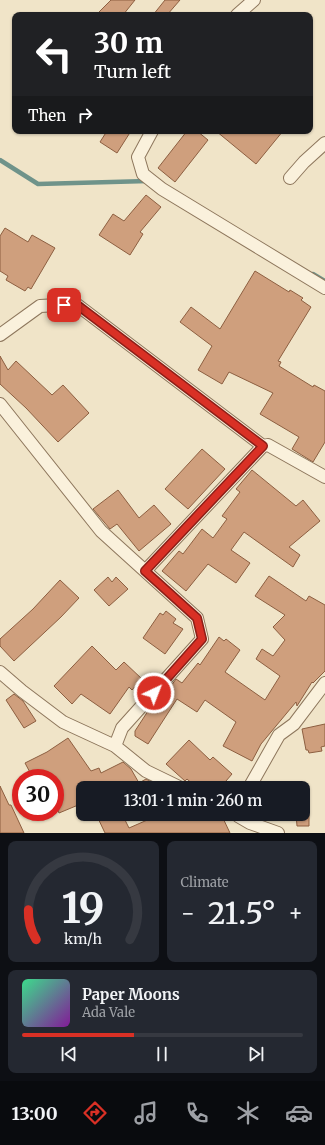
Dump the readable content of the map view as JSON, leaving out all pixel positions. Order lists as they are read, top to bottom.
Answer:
{
  "page": {
    "turn": ["30 m", "Turn left"],
    "then": "Then",
    "limit": "30",
    "trip": "13:01 · 1 min · 260 m",
    "tile": "Climate",
    "heat": ["−", "21.5°", "+"],
    "song": ["Paper Moons", "Ada Vale"],
    "tabs": "13:00",
    "gauge": ["19", "km/h"]
  }
}
